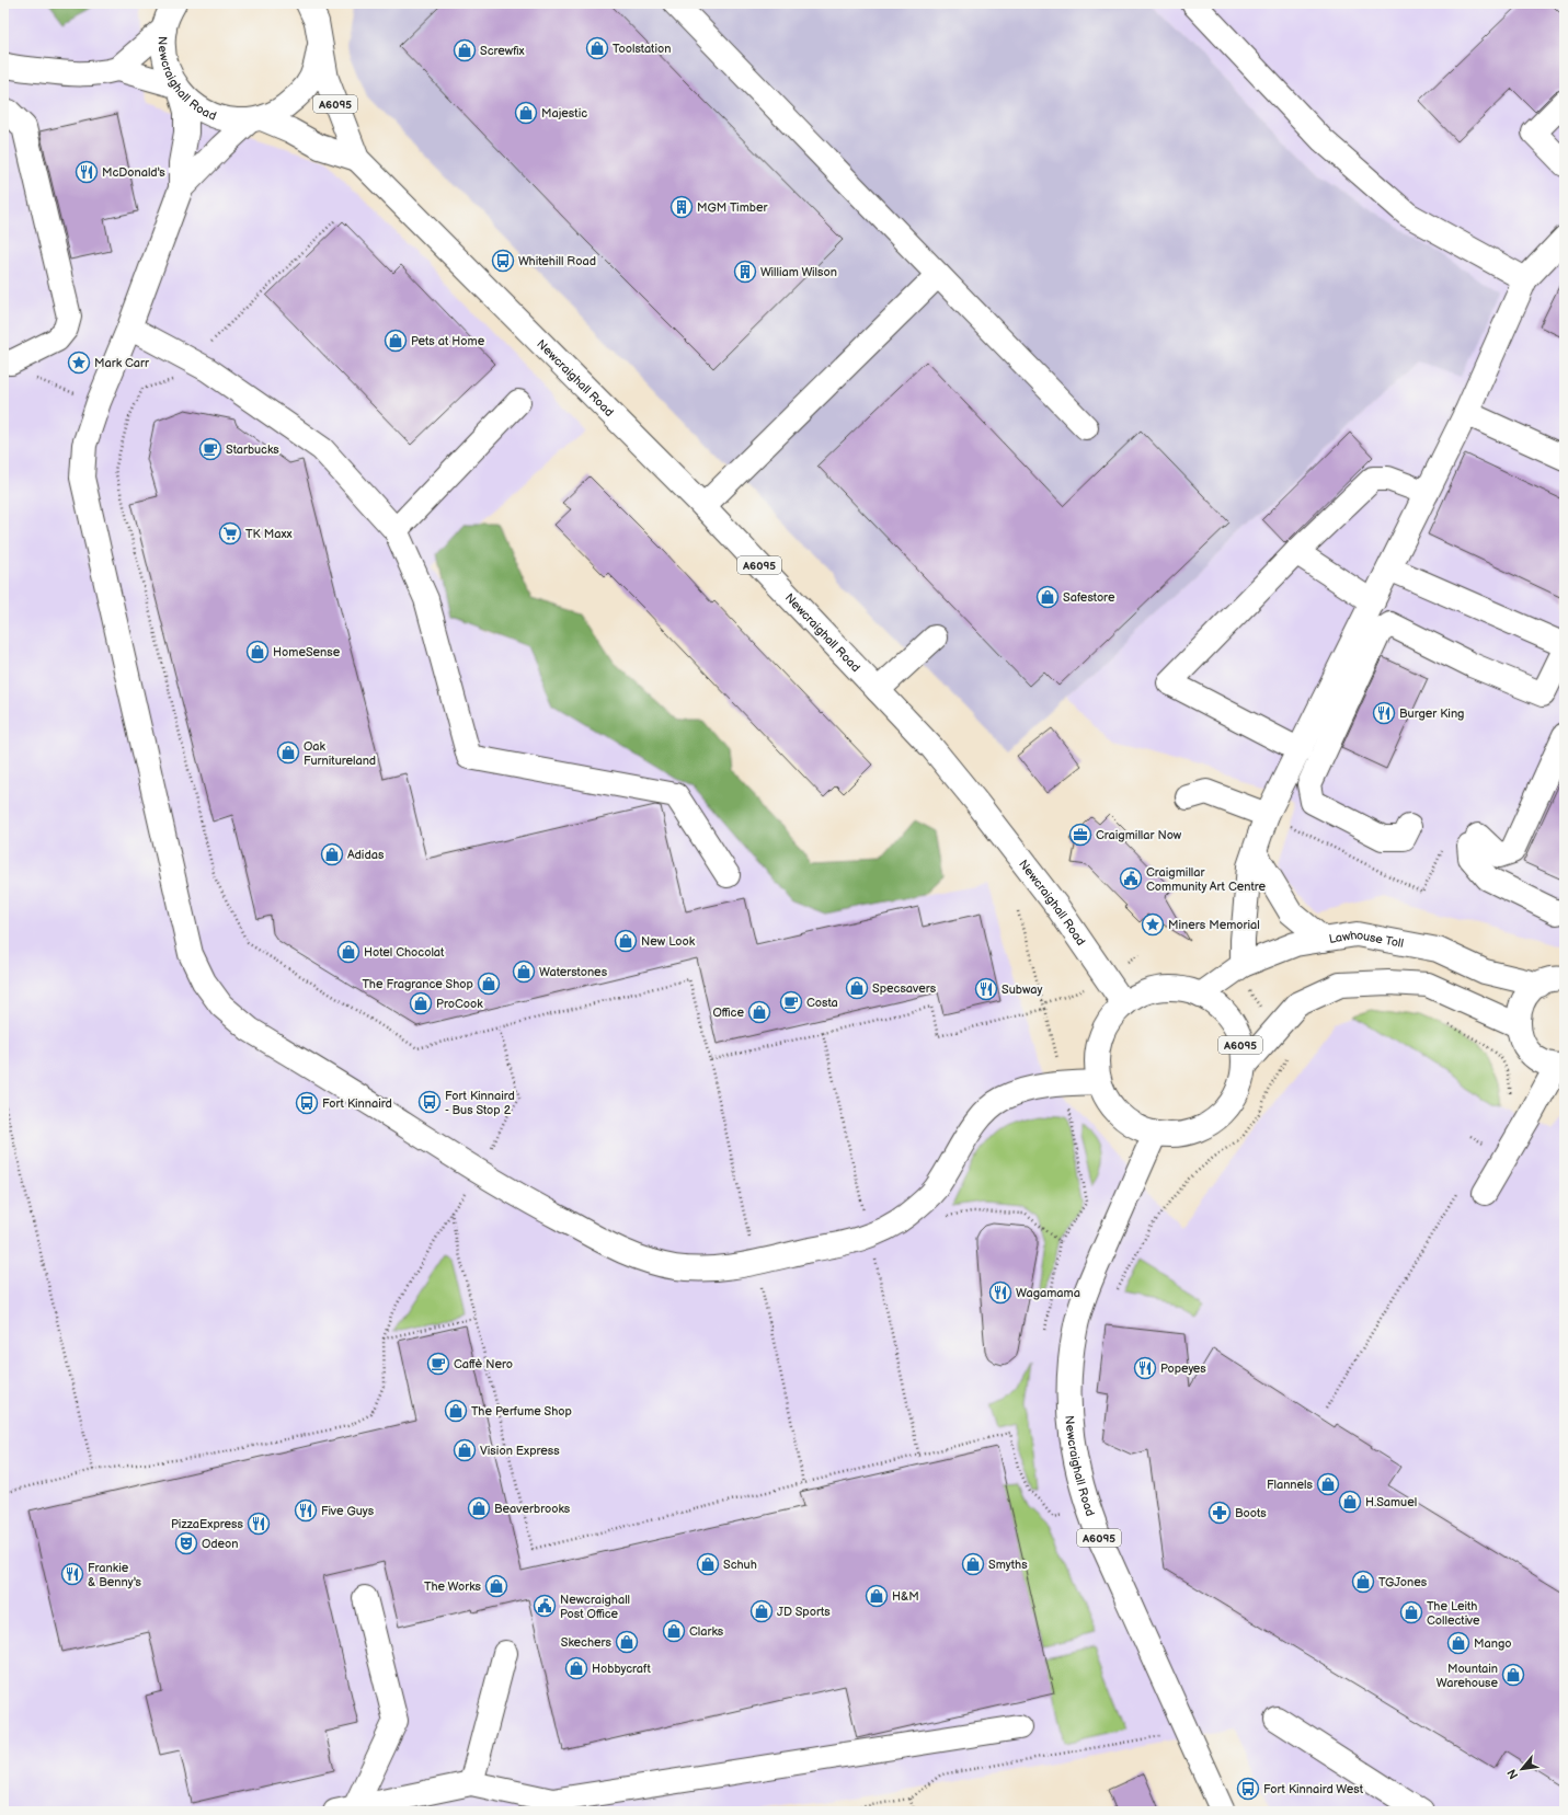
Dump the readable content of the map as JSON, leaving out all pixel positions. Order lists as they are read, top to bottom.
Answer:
{
  "streets": {
    "street": ["Newcraighall Road", "A6095", "Lawhouse Toll"]
  },
  "crossings": [
    ["Newcraighall Road", "A6095"],
    ["Newcraighall Road", "Lawhouse Toll"],
    ["A6095", "Lawhouse Toll"]
  ],
  "places": {
    "shop": [
      "Toolstation",
      "Screwfix",
      "Majestic",
      "Pets at Home",
      "Safestore",
      "HomeSense",
      "Oak Furnitureland",
      "Adidas",
      "New Look",
      "Hotel Chocolat",
      "Waterstones",
      "The Fragrance Shop",
      "Specsavers",
      "ProCook",
      "Office",
      "The Perfume Shop",
      "Vision Express",
      "Flannels",
      "H.Samuel",
      "Beaverbrooks",
      "Schuh",
      "Smyths",
      "TGJones",
      "The Works",
      "H&M",
      "JD Sports",
      "The Leith Collective",
      "Clarks",
      "Skechers",
      "Mango",
      "Hobbycraft",
      "Mountain Warehouse"
    ],
    "restaurant": [
      "McDonald's",
      "Burger King",
      "Subway",
      "Wagamama",
      "Popeyes",
      "Five Guys",
      "PizzaExpress",
      "Frankie & Benny's"
    ],
    "building": ["MGM Timber", "William Wilson"],
    "bus stop": [
      "Whitehill Road",
      "Fort Kinnaird - Bus Stop 2",
      "Fort Kinnaird",
      "Fort Kinnaird West"
    ],
    "place": ["Mark Carr", "Miners Memorial"],
    "cafe": ["Starbucks", "Costa", "Caffè Nero"],
    "supermarket": ["TK Maxx"],
    "office": ["Craigmillar Now"],
    "public building": ["Craigmillar Community Art Centre", "Newcraighall Post Office"],
    "pharmacy": ["Boots"],
    "theatre": ["Odeon"]
  },
  "north": "bottom left"
}
